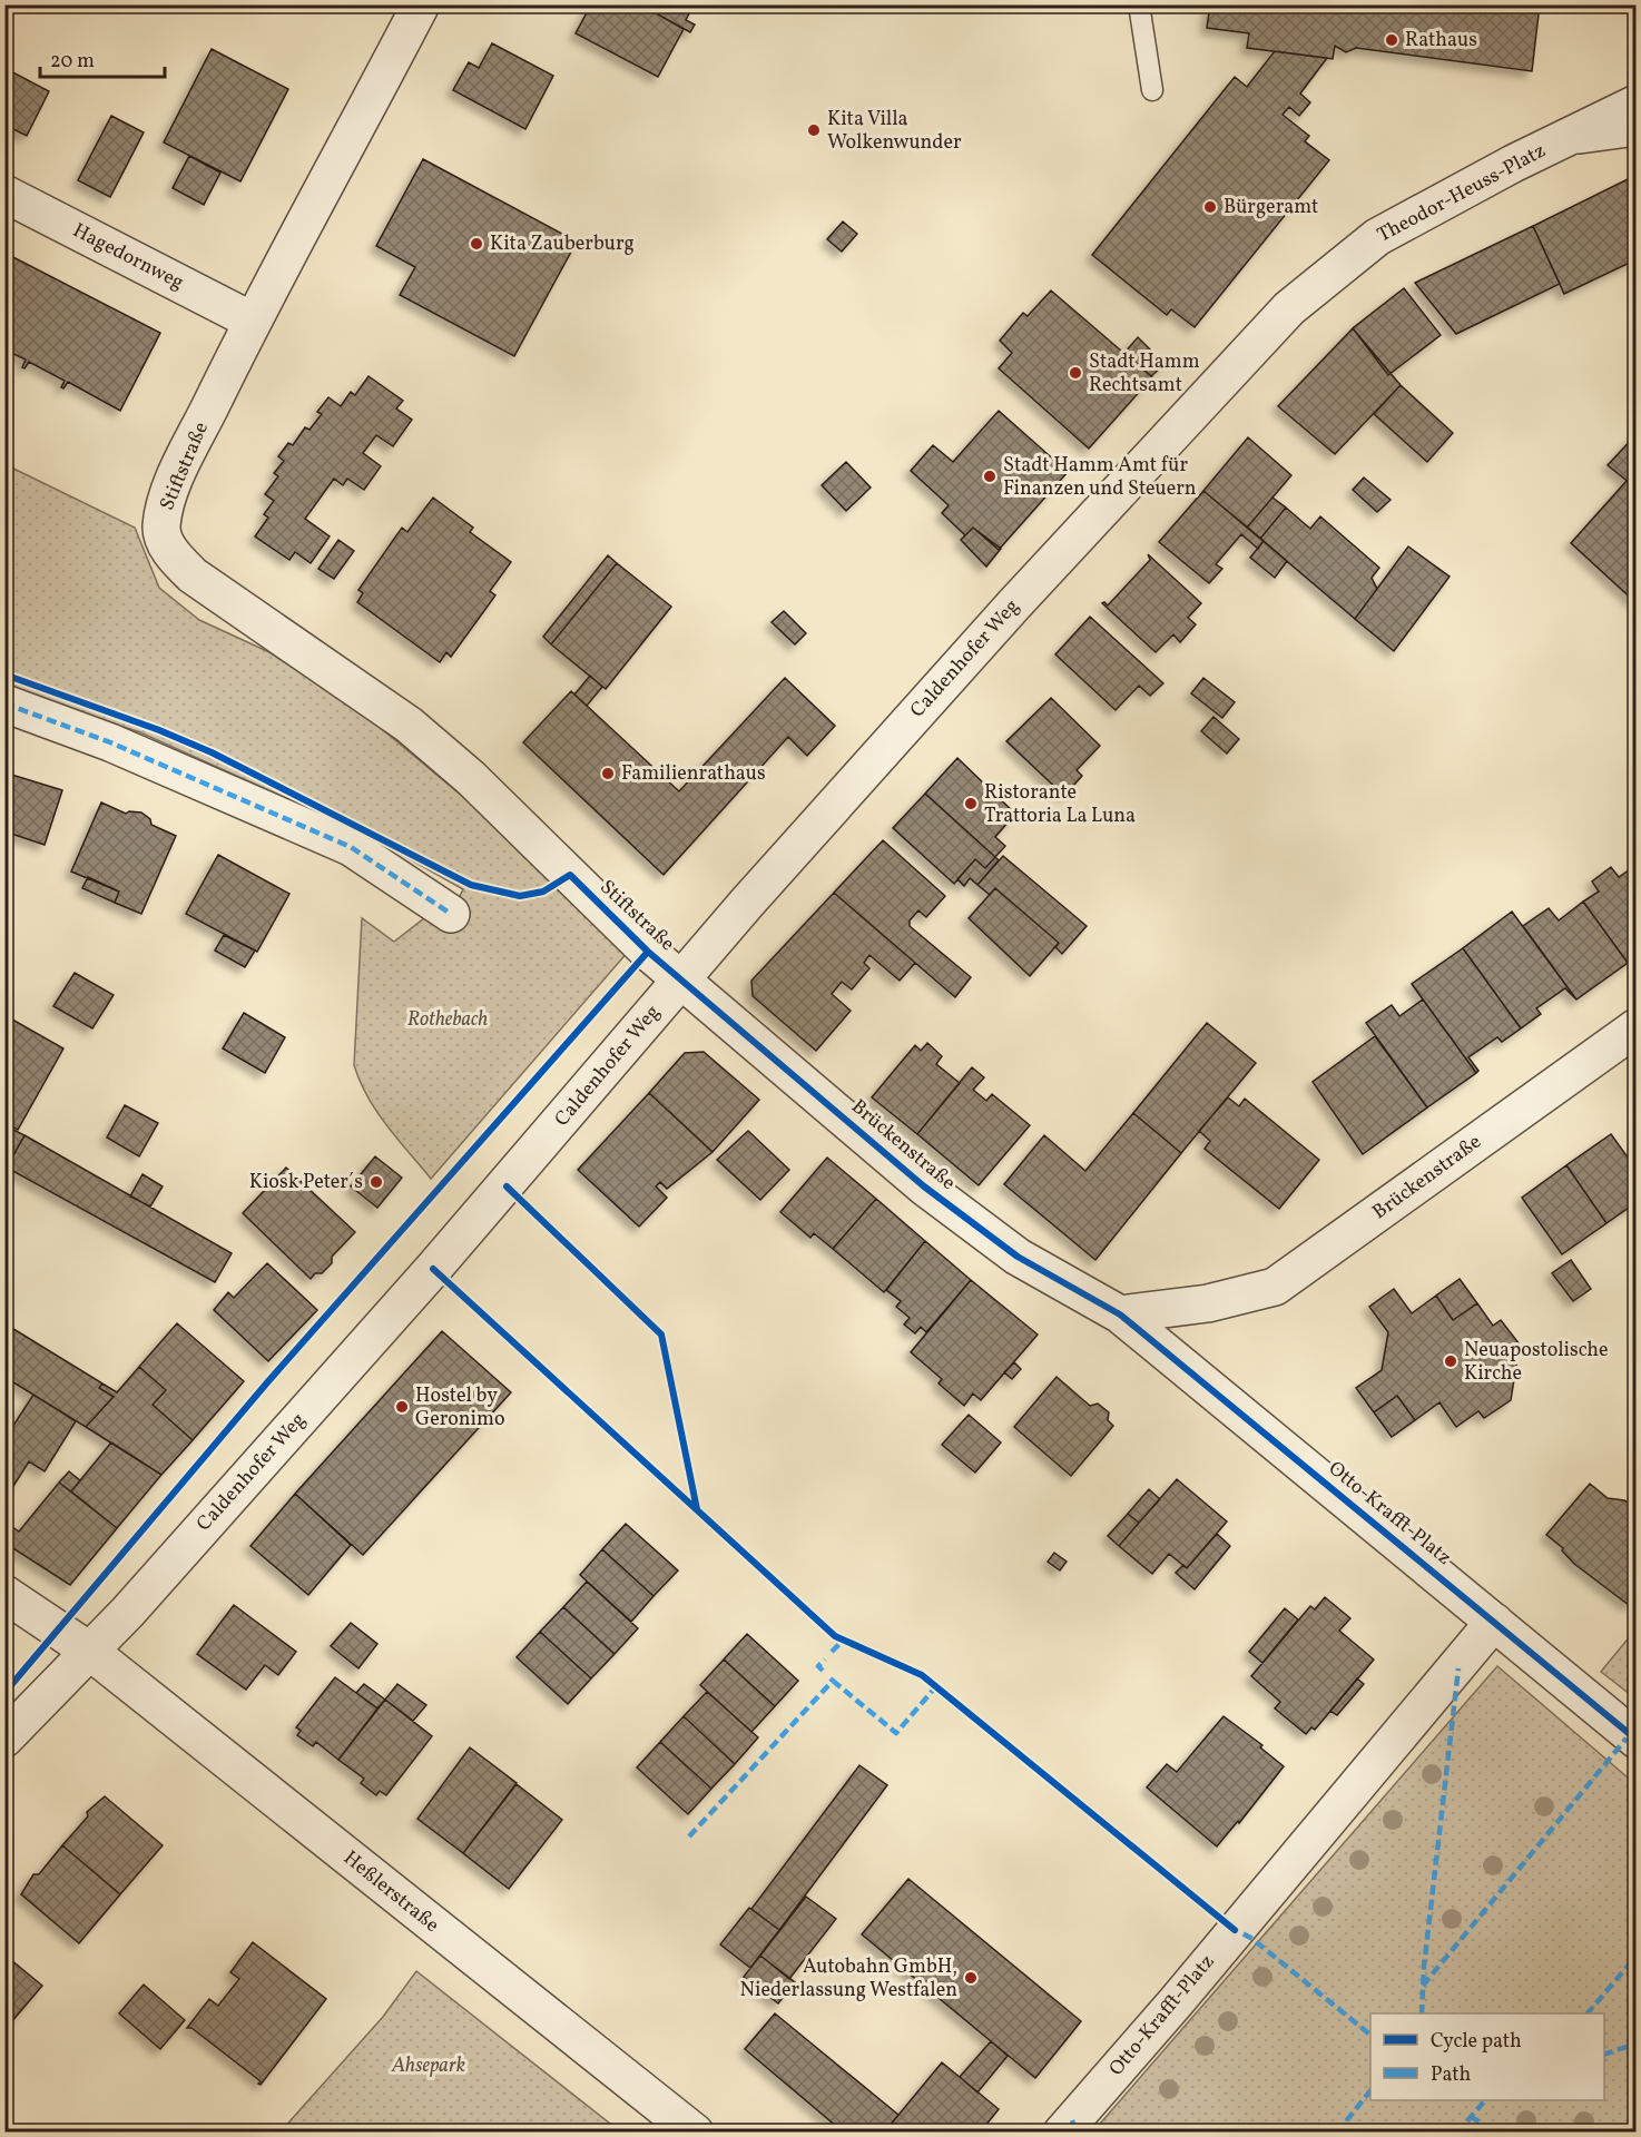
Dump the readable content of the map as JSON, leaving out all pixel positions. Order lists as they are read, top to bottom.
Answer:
{
  "streets": {
    "street": [
      "Theodor-Heuss-Platz",
      "Hagedornweg",
      "Stiftstraße",
      "Caldenhofer Weg",
      "Brückenstraße",
      "Otto-Krafft-Platz",
      "Heßlerstraße"
    ]
  },
  "crossings": [
    ["Theodor-Heuss-Platz", "Caldenhofer Weg"],
    ["Hagedornweg", "Stiftstraße"],
    ["Stiftstraße", "Caldenhofer Weg"],
    ["Stiftstraße", "Brückenstraße"],
    ["Caldenhofer Weg", "Brückenstraße"],
    ["Caldenhofer Weg", "Heßlerstraße"],
    ["Brückenstraße", "Otto-Krafft-Platz"]
  ],
  "parks": ["Rothebach", "Ahsepark"],
  "places": [
    "Rathaus",
    "Kita Villa Wolkenwunder",
    "Bürgeramt",
    "Kita Zauberburg",
    "Stadt Hamm Rechtsamt",
    "Stadt Hamm Amt für Finanzen und Steuern",
    "Familienrathaus",
    "Ristorante Trattoria La Luna",
    "Kiosk Peter´s",
    "Neuapostolische Kirche",
    "Hostel by Geronimo",
    "Autobahn GmbH, Niederlassung Westfalen"
  ],
  "legend": ["Cycle path", "Path"],
  "scale_bar": "20 m"
}
